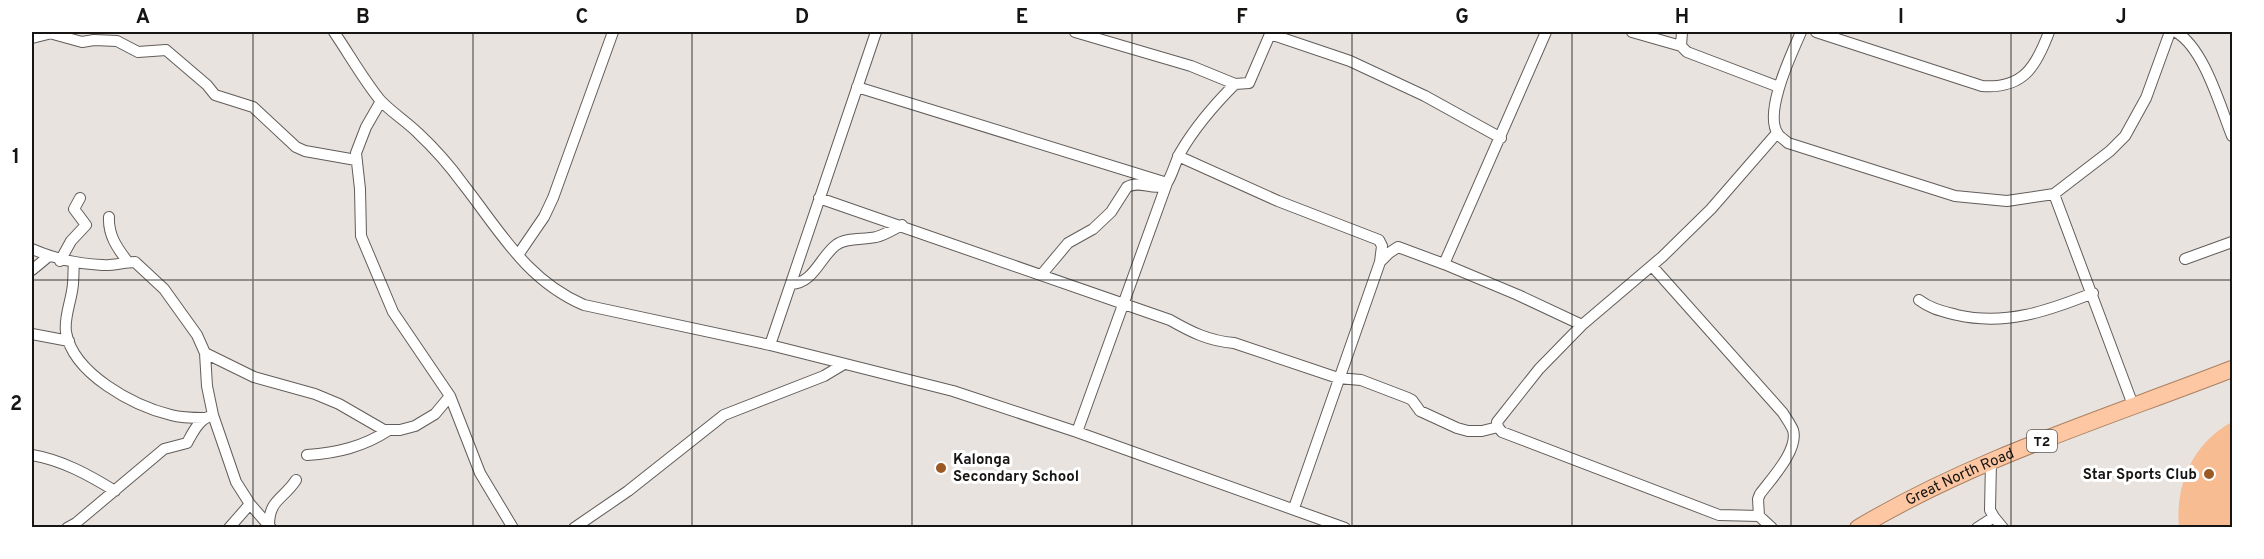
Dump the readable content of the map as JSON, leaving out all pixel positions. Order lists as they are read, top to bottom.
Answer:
{
  "streets": {
    "highway": ["T2", "Great North Road"]
  },
  "places": ["Kalonga Secondary School", "Star Sports Club"],
  "grid": {
    "columns": [
      "A",
      "B",
      "C",
      "D",
      "E",
      "F",
      "G",
      "H",
      "I",
      "J"
    ],
    "rows": ["1", "2"]
  }
}
